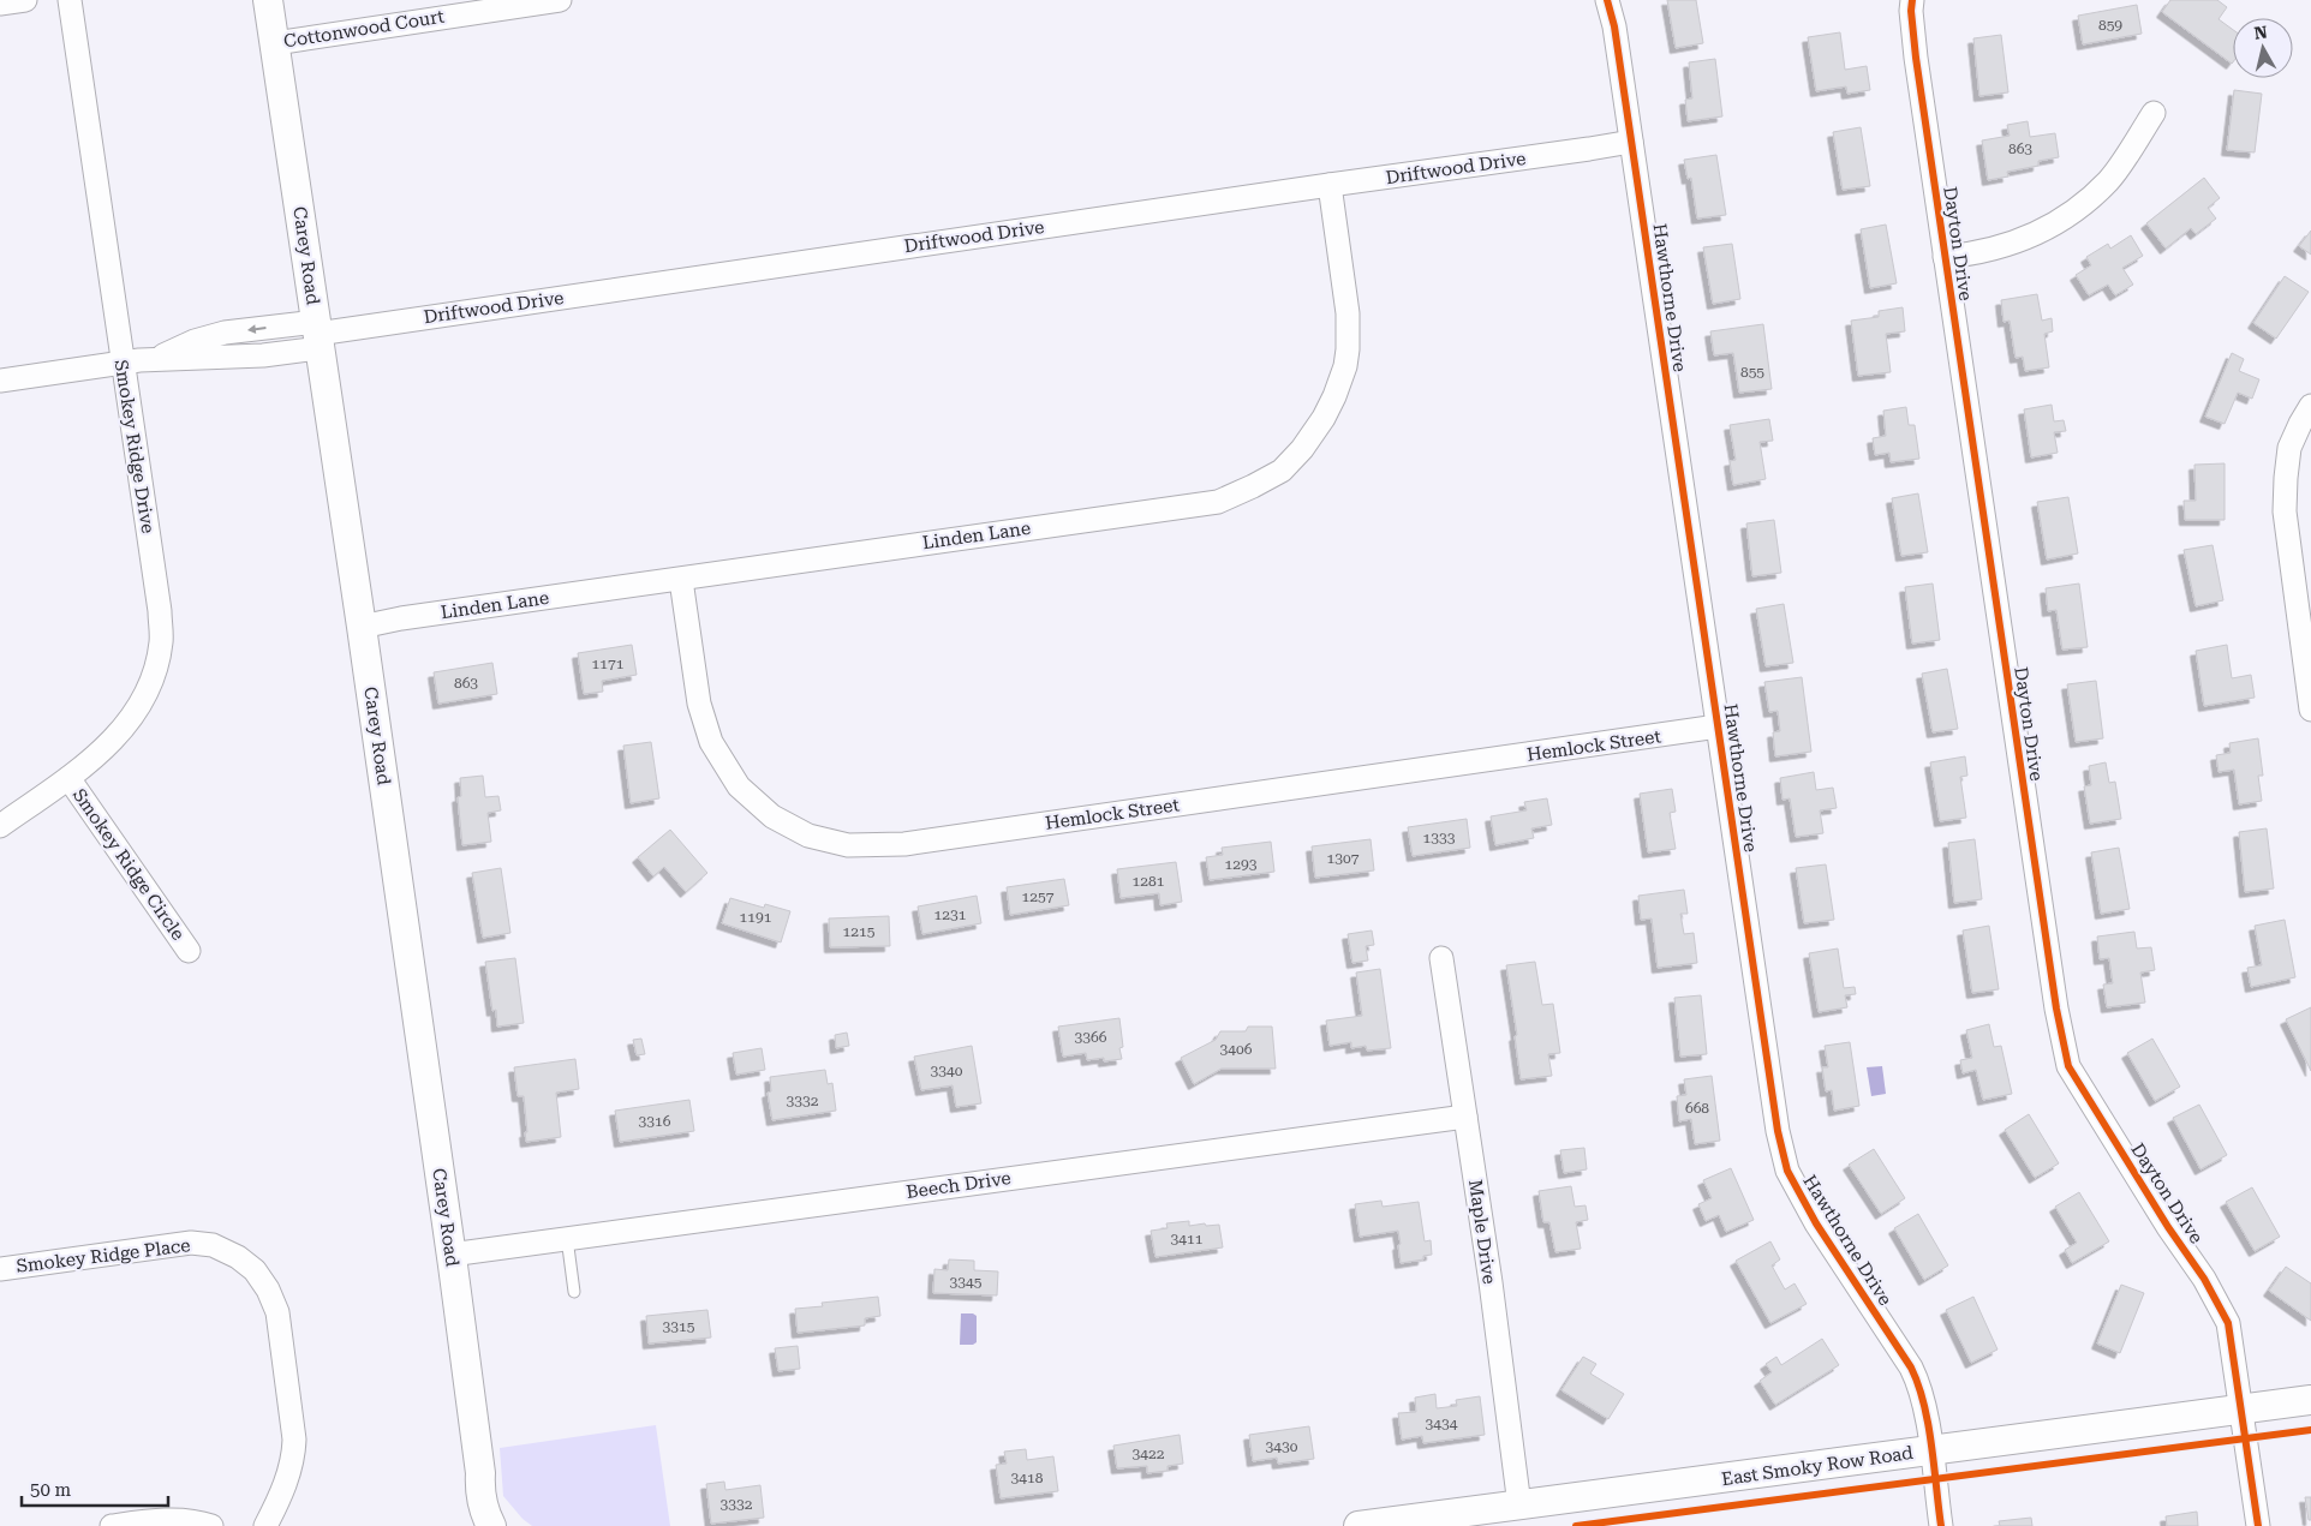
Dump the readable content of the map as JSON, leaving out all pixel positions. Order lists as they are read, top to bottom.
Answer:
{
  "streets": {
    "street": [
      "Cottonwood Court",
      "Driftwood Drive",
      "Dayton Drive",
      "Carey Road",
      "Hawthorne Drive",
      "Smokey Ridge Drive",
      "Linden Lane",
      "Hemlock Street",
      "Smokey Ridge Circle",
      "Beech Drive",
      "Maple Drive",
      "Smokey Ridge Place",
      "East Smoky Row Road"
    ]
  },
  "crossings": [
    ["Cottonwood Court", "Carey Road"],
    ["Driftwood Drive", "Carey Road"],
    ["Driftwood Drive", "Hawthorne Drive"],
    ["Driftwood Drive", "Smokey Ridge Drive"],
    ["Driftwood Drive", "Linden Lane"],
    ["Dayton Drive", "East Smoky Row Road"],
    ["Carey Road", "Linden Lane"],
    ["Carey Road", "Beech Drive"],
    ["Hawthorne Drive", "Hemlock Street"],
    ["Hawthorne Drive", "East Smoky Row Road"],
    ["Smokey Ridge Drive", "Smokey Ridge Circle"],
    ["Linden Lane", "Hemlock Street"],
    ["Beech Drive", "Maple Drive"],
    ["Maple Drive", "East Smoky Row Road"]
  ],
  "house_numbers": [
    "859",
    "863",
    "855",
    "1171",
    "863",
    "1333",
    "1307",
    "1293",
    "1281",
    "1257",
    "1231",
    "1191",
    "1215",
    "3366",
    "3406",
    "3340",
    "3332",
    "668",
    "3316",
    "3411",
    "3345",
    "3315",
    "3434",
    "3430",
    "3422",
    "3418",
    "3332"
  ],
  "scale_bar": "50 m",
  "north": "top"
}
